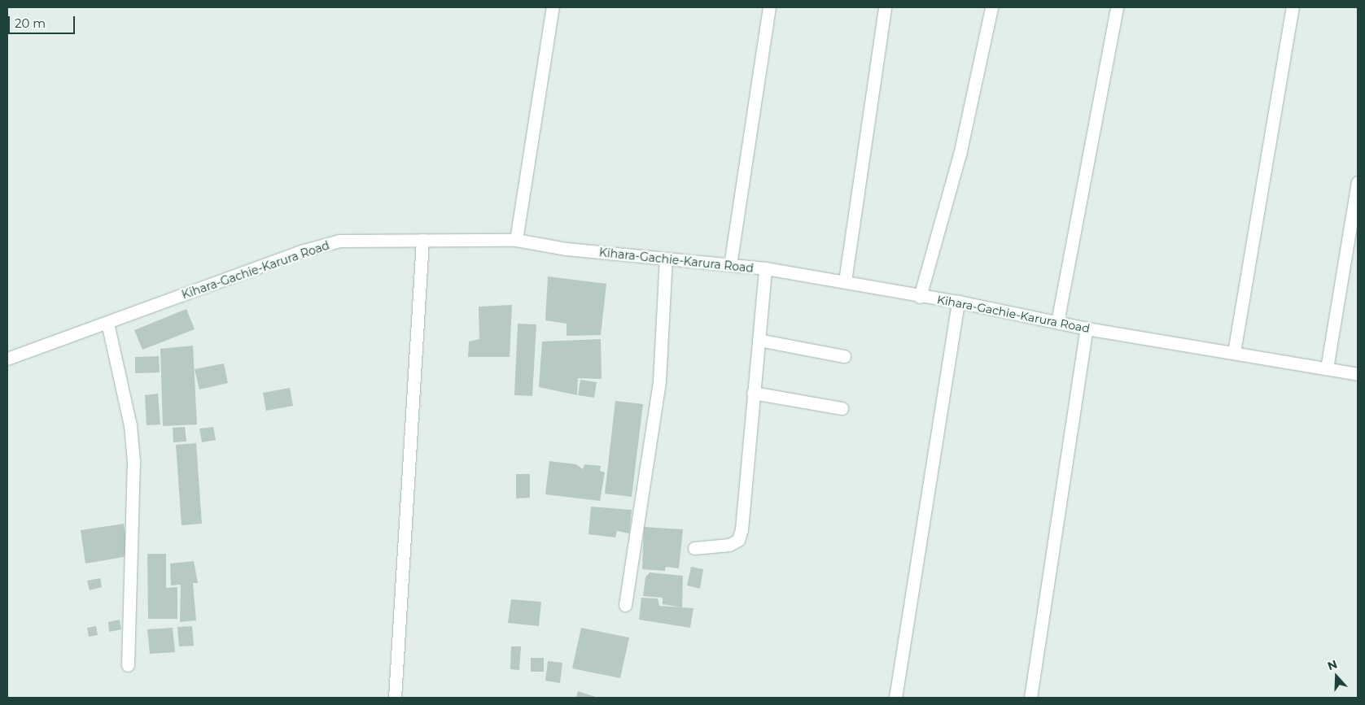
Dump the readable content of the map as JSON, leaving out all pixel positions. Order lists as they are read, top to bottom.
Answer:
{
  "streets": {
    "street": ["Kihara-Gachie-Karura Road"]
  },
  "scale_bar": "20 m",
  "north": "top"
}
